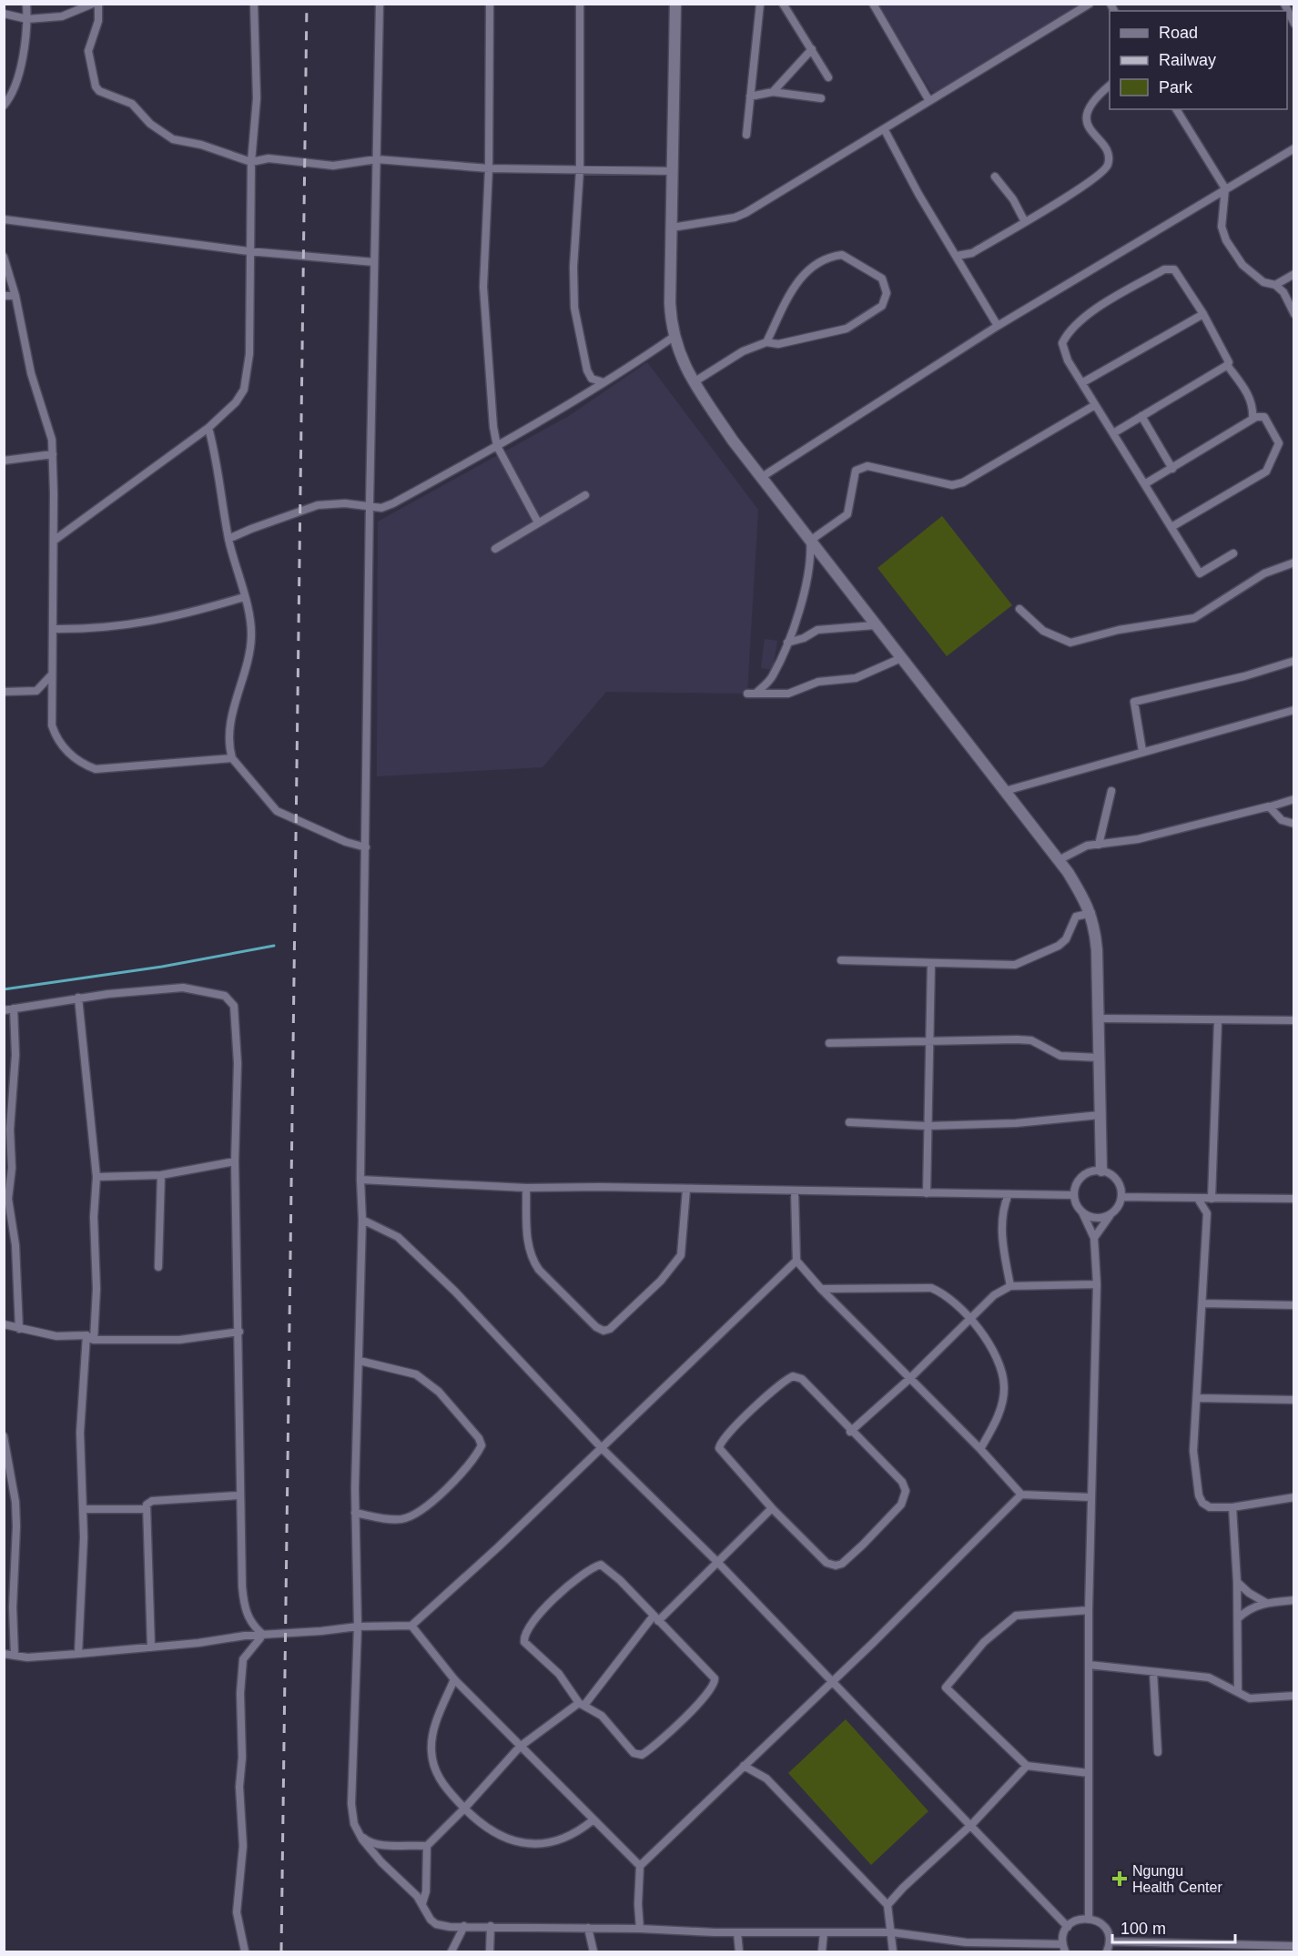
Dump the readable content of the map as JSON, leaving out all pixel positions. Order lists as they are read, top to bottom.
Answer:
{
  "places": {
    "health": ["Ngungu Health Center"]
  },
  "legend": ["Road", "Railway", "Park"],
  "scale_bar": "100 m"
}
